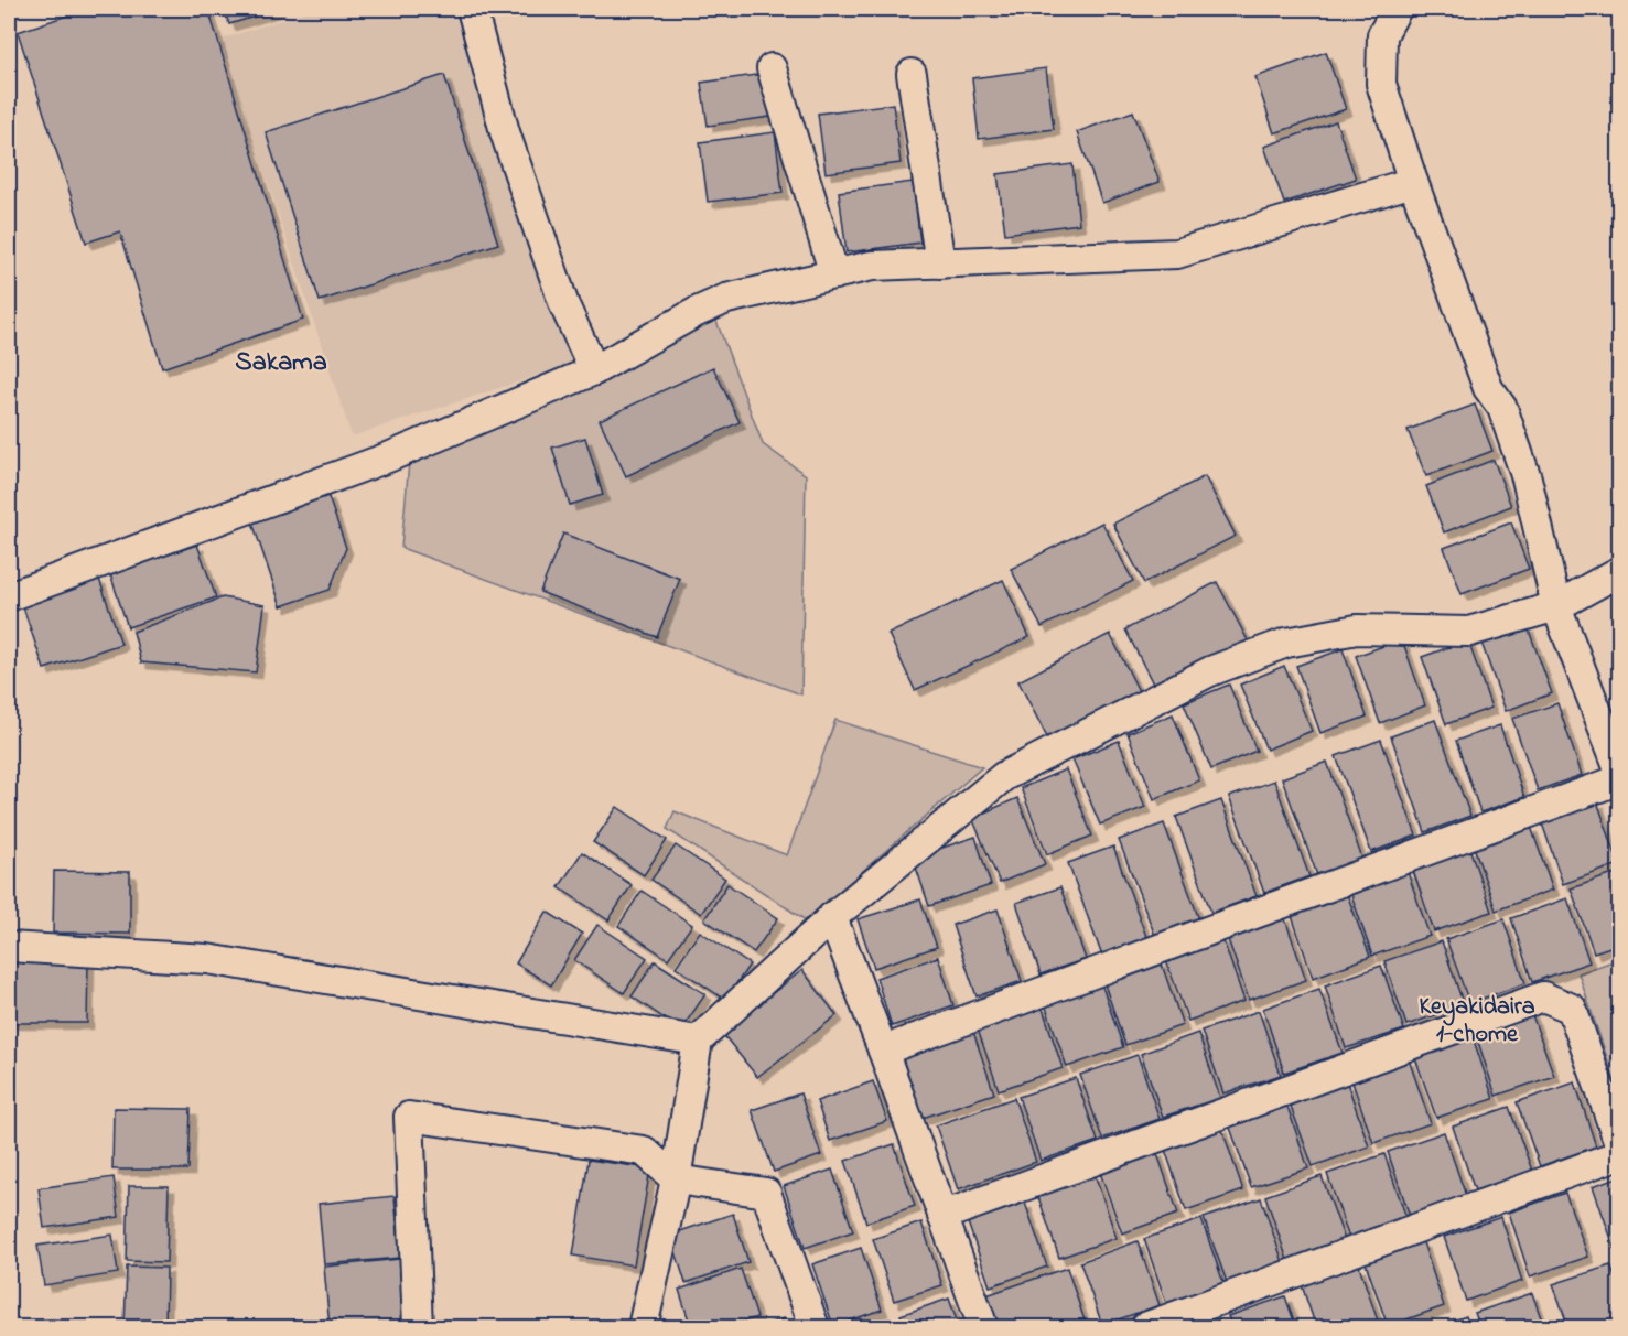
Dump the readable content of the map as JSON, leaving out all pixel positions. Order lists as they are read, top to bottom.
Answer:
{
  "districts": ["Sakama", "Keyakidaira 1-chome"]
}
